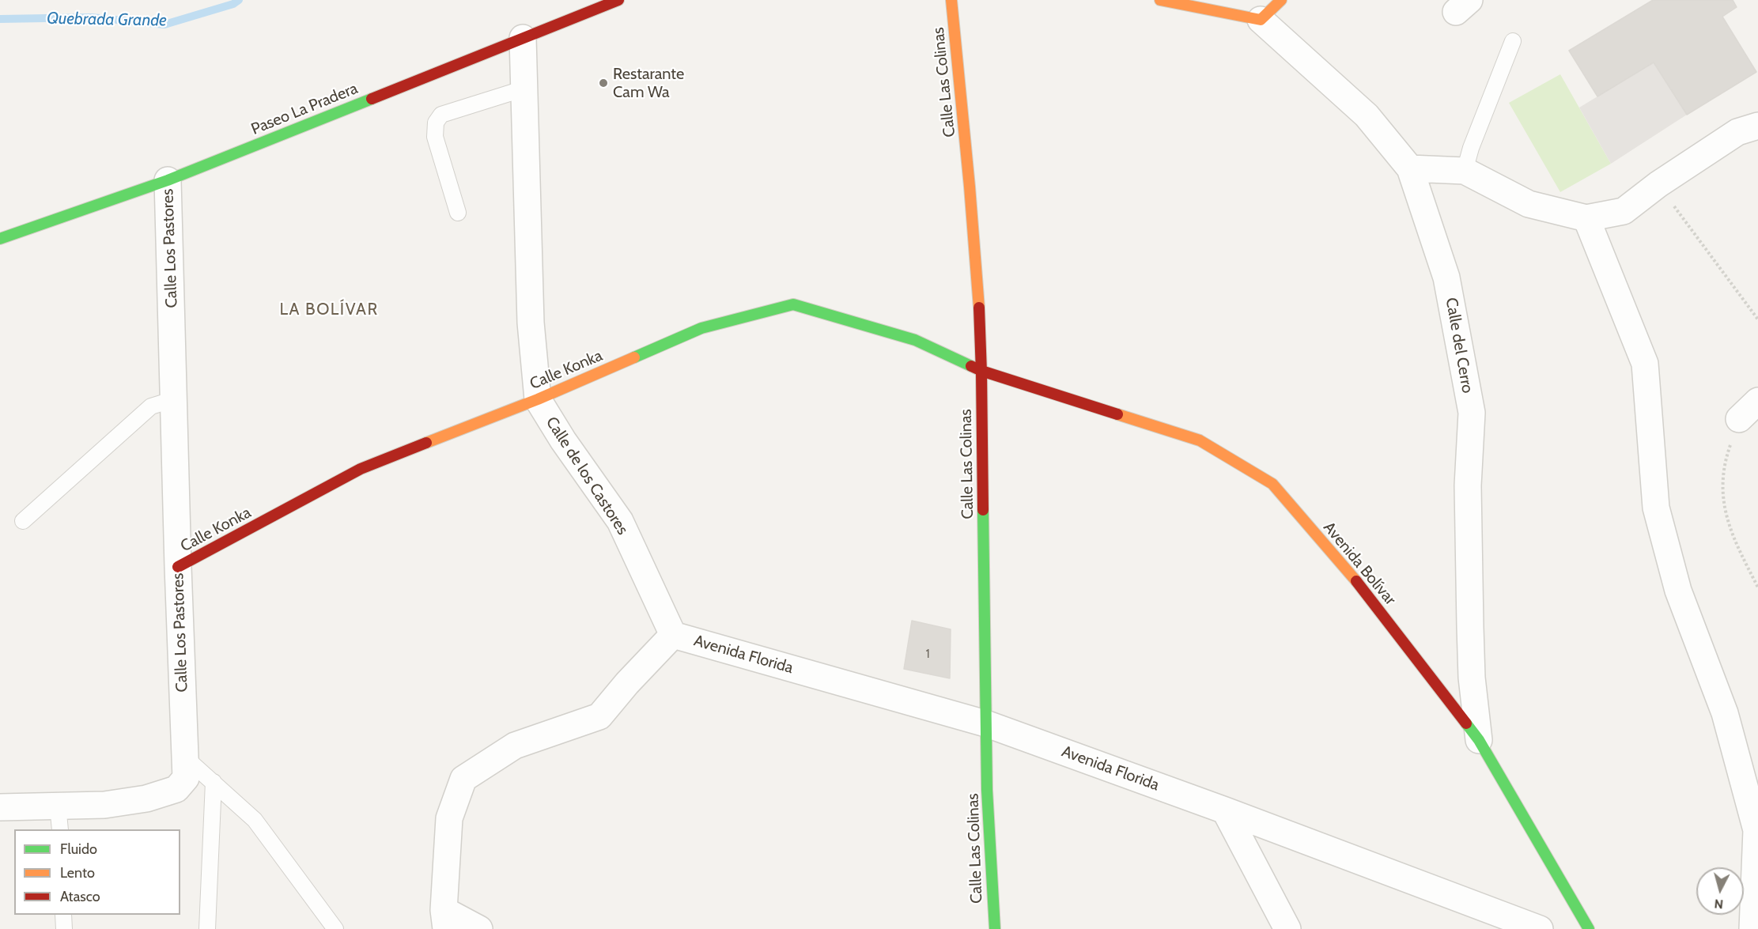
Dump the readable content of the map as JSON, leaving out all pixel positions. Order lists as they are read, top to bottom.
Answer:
{
  "streets": {
    "street": [
      "Calle Las Colinas",
      "Paseo La Pradera",
      "Calle Los Pastores",
      "Calle del Cerro",
      "Calle Konka",
      "Calle de los Castores",
      "Avenida Bolívar",
      "Avenida Florida"
    ]
  },
  "crossings": [
    ["Calle Las Colinas", "Calle Konka"],
    ["Calle Las Colinas", "Avenida Bolívar"],
    ["Calle Las Colinas", "Avenida Florida"],
    ["Paseo La Pradera", "Calle Los Pastores"],
    ["Paseo La Pradera", "Calle de los Castores"],
    ["Calle Los Pastores", "Calle Konka"],
    ["Calle del Cerro", "Avenida Bolívar"],
    ["Calle Konka", "Calle de los Castores"],
    ["Calle Konka", "Avenida Bolívar"],
    ["Calle de los Castores", "Avenida Florida"]
  ],
  "districts": ["LA BOLÍVAR"],
  "water": ["Quebrada Grande"],
  "places": ["Restarante Cam Wa"],
  "house_numbers": ["1"],
  "legend": ["Fluido", "Lento", "Atasco"],
  "north": "bottom"
}
